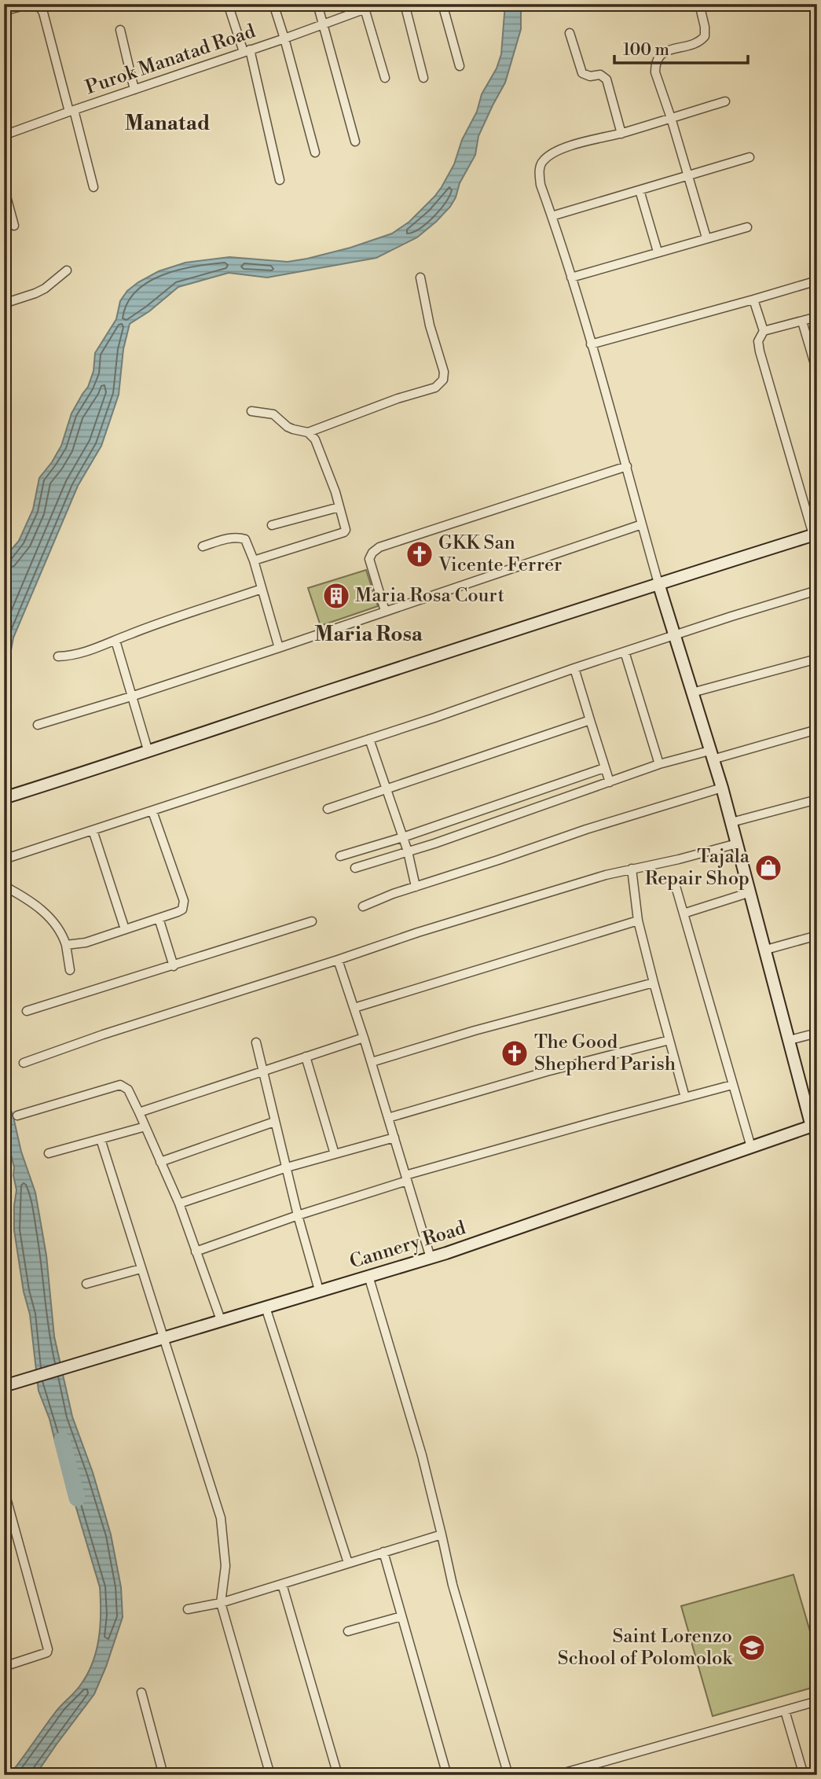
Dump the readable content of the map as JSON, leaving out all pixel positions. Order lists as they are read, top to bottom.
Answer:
{
  "streets": {
    "street": ["Purok Manatad Road", "Cannery Road"]
  },
  "districts": ["Manatad", "Maria Rosa"],
  "places": {
    "church": ["GKK San Vicente Ferrer", "The Good Shepherd Parish"],
    "building": ["Maria Rosa Court"],
    "shop": ["Tajala Repair Shop"],
    "school or university": ["Saint Lorenzo School of Polomolok"]
  },
  "scale_bar": "100 m"
}
